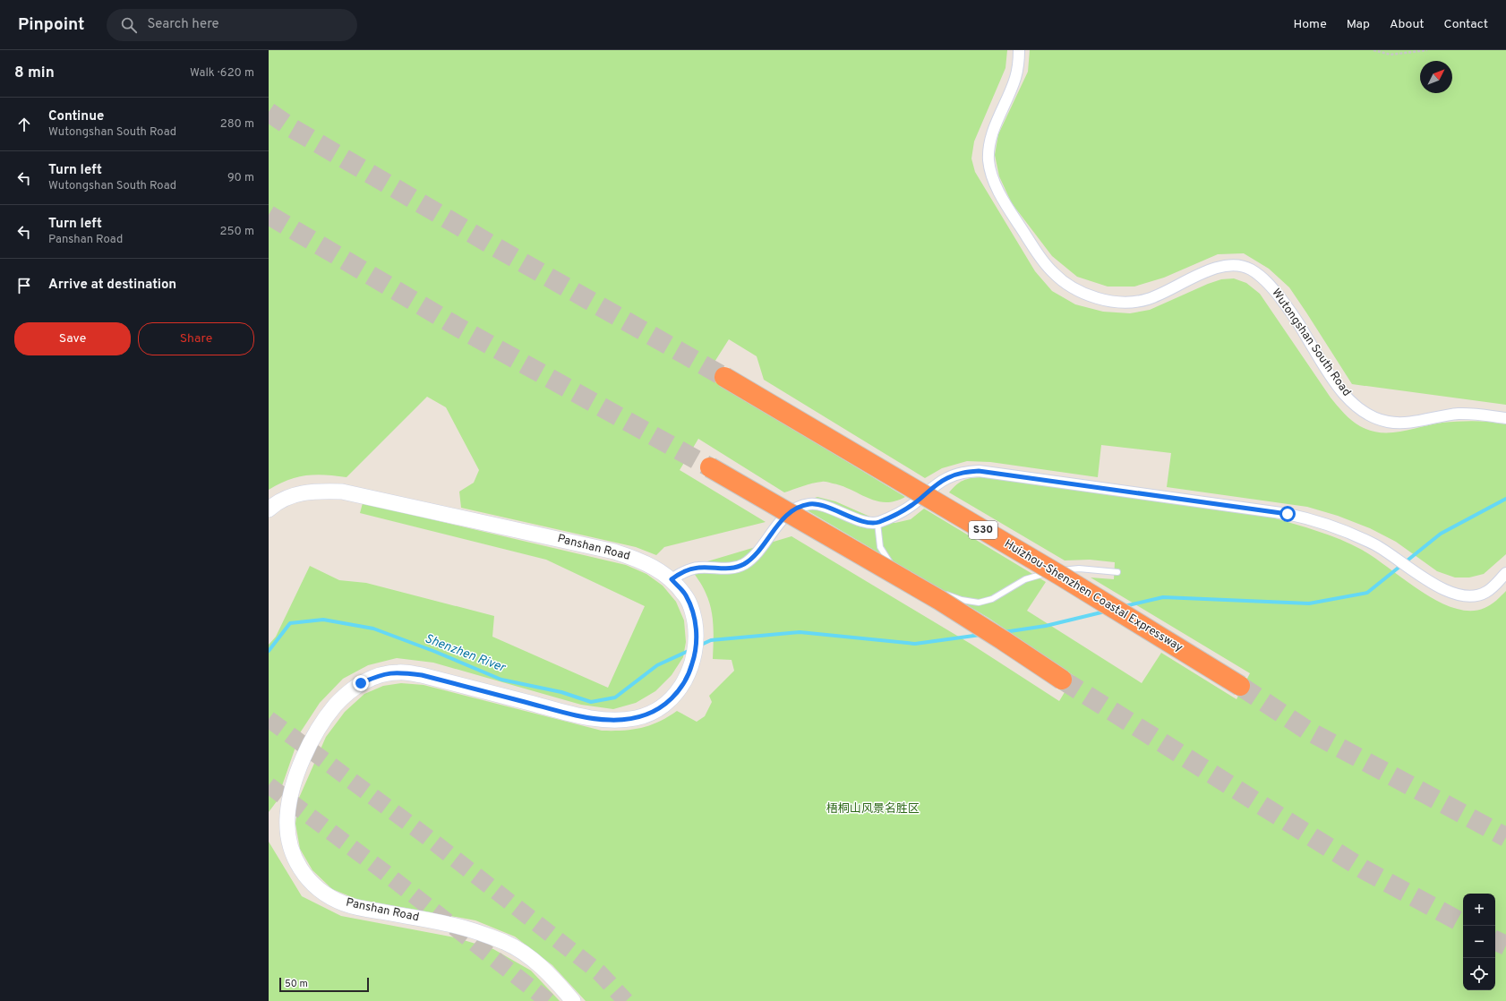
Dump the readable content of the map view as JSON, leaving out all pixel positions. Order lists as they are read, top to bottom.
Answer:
{
  "streets": {
    "highway": ["S30", "Huizhou-Shenzhen Coastal Expressway"],
    "main road": ["Panshan Road"],
    "street": ["Wutongshan South Road"]
  },
  "water": ["Shenzhen River"],
  "parks": ["梧桐山风景名胜区"],
  "scale_bar": "50 m",
  "north": "top right",
  "page": {
    "header": "Pinpoint",
    "search": "Search here",
    "nav": [
      "Home",
      "Map",
      "About",
      "Contact"
    ],
    "heading": ["8 min", "Walk · 620 m"],
    "list": [
      ["Continue", "Wutongshan South Road", "280 m"],
      ["Turn left", "Wutongshan South Road", "90 m"],
      ["Turn left", "Panshan Road", "250 m"],
      "Arrive at destination"
    ],
    "buttons": ["Save", "Share"],
    "map_buttons": ["+", "−"],
    "scale": "50 m"
  }
}
